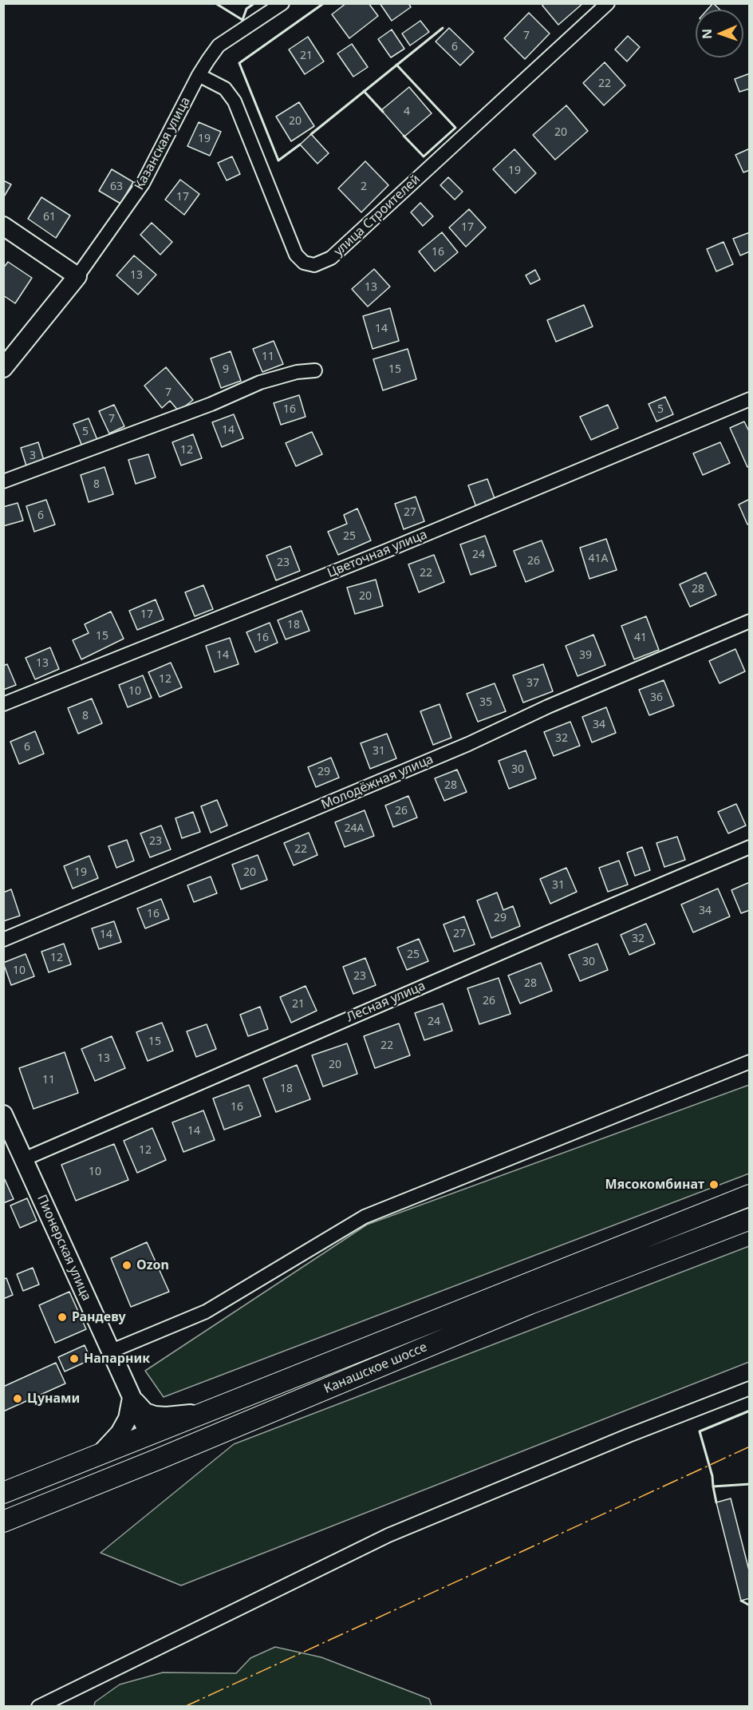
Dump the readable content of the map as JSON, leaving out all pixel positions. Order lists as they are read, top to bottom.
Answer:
{
  "streets": {
    "main road": ["Пионерская улица", "Канашское шоссе"],
    "street": [
      "Казанская улица",
      "улица Строителей",
      "Цветочная улица",
      "Молодёжная улица",
      "Лесная улица"
    ]
  },
  "crossings": [
    ["Казанская улица", "улица Строителей"],
    ["Лесная улица", "Пионерская улица"],
    ["Пионерская улица", "Канашское шоссе"]
  ],
  "places": [
    "Мясокомбинат",
    "Ozon",
    "Рандеву",
    "Напарник",
    "Цунами"
  ],
  "house_numbers": [
    "7",
    "6",
    "21",
    "22",
    "4",
    "20",
    "20",
    "19",
    "19",
    "63",
    "2",
    "17",
    "61",
    "17",
    "16",
    "13",
    "13",
    "14",
    "11",
    "9",
    "15",
    "7",
    "16",
    "5",
    "7",
    "14",
    "5",
    "12",
    "3",
    "8",
    "27",
    "6",
    "25",
    "24",
    "41А",
    "26",
    "23",
    "22",
    "28",
    "20",
    "17",
    "18",
    "15",
    "16",
    "41",
    "14",
    "39",
    "13",
    "12",
    "37",
    "10",
    "36",
    "35",
    "8",
    "34",
    "32",
    "6",
    "31",
    "30",
    "29",
    "28",
    "26",
    "24А",
    "23",
    "22",
    "19",
    "20",
    "31",
    "34",
    "16",
    "29",
    "27",
    "14",
    "32",
    "25",
    "12",
    "30",
    "10",
    "23",
    "28",
    "26",
    "21",
    "24",
    "15",
    "22",
    "13",
    "20",
    "11",
    "18",
    "16",
    "14",
    "12",
    "10"
  ],
  "north": "left"
}
